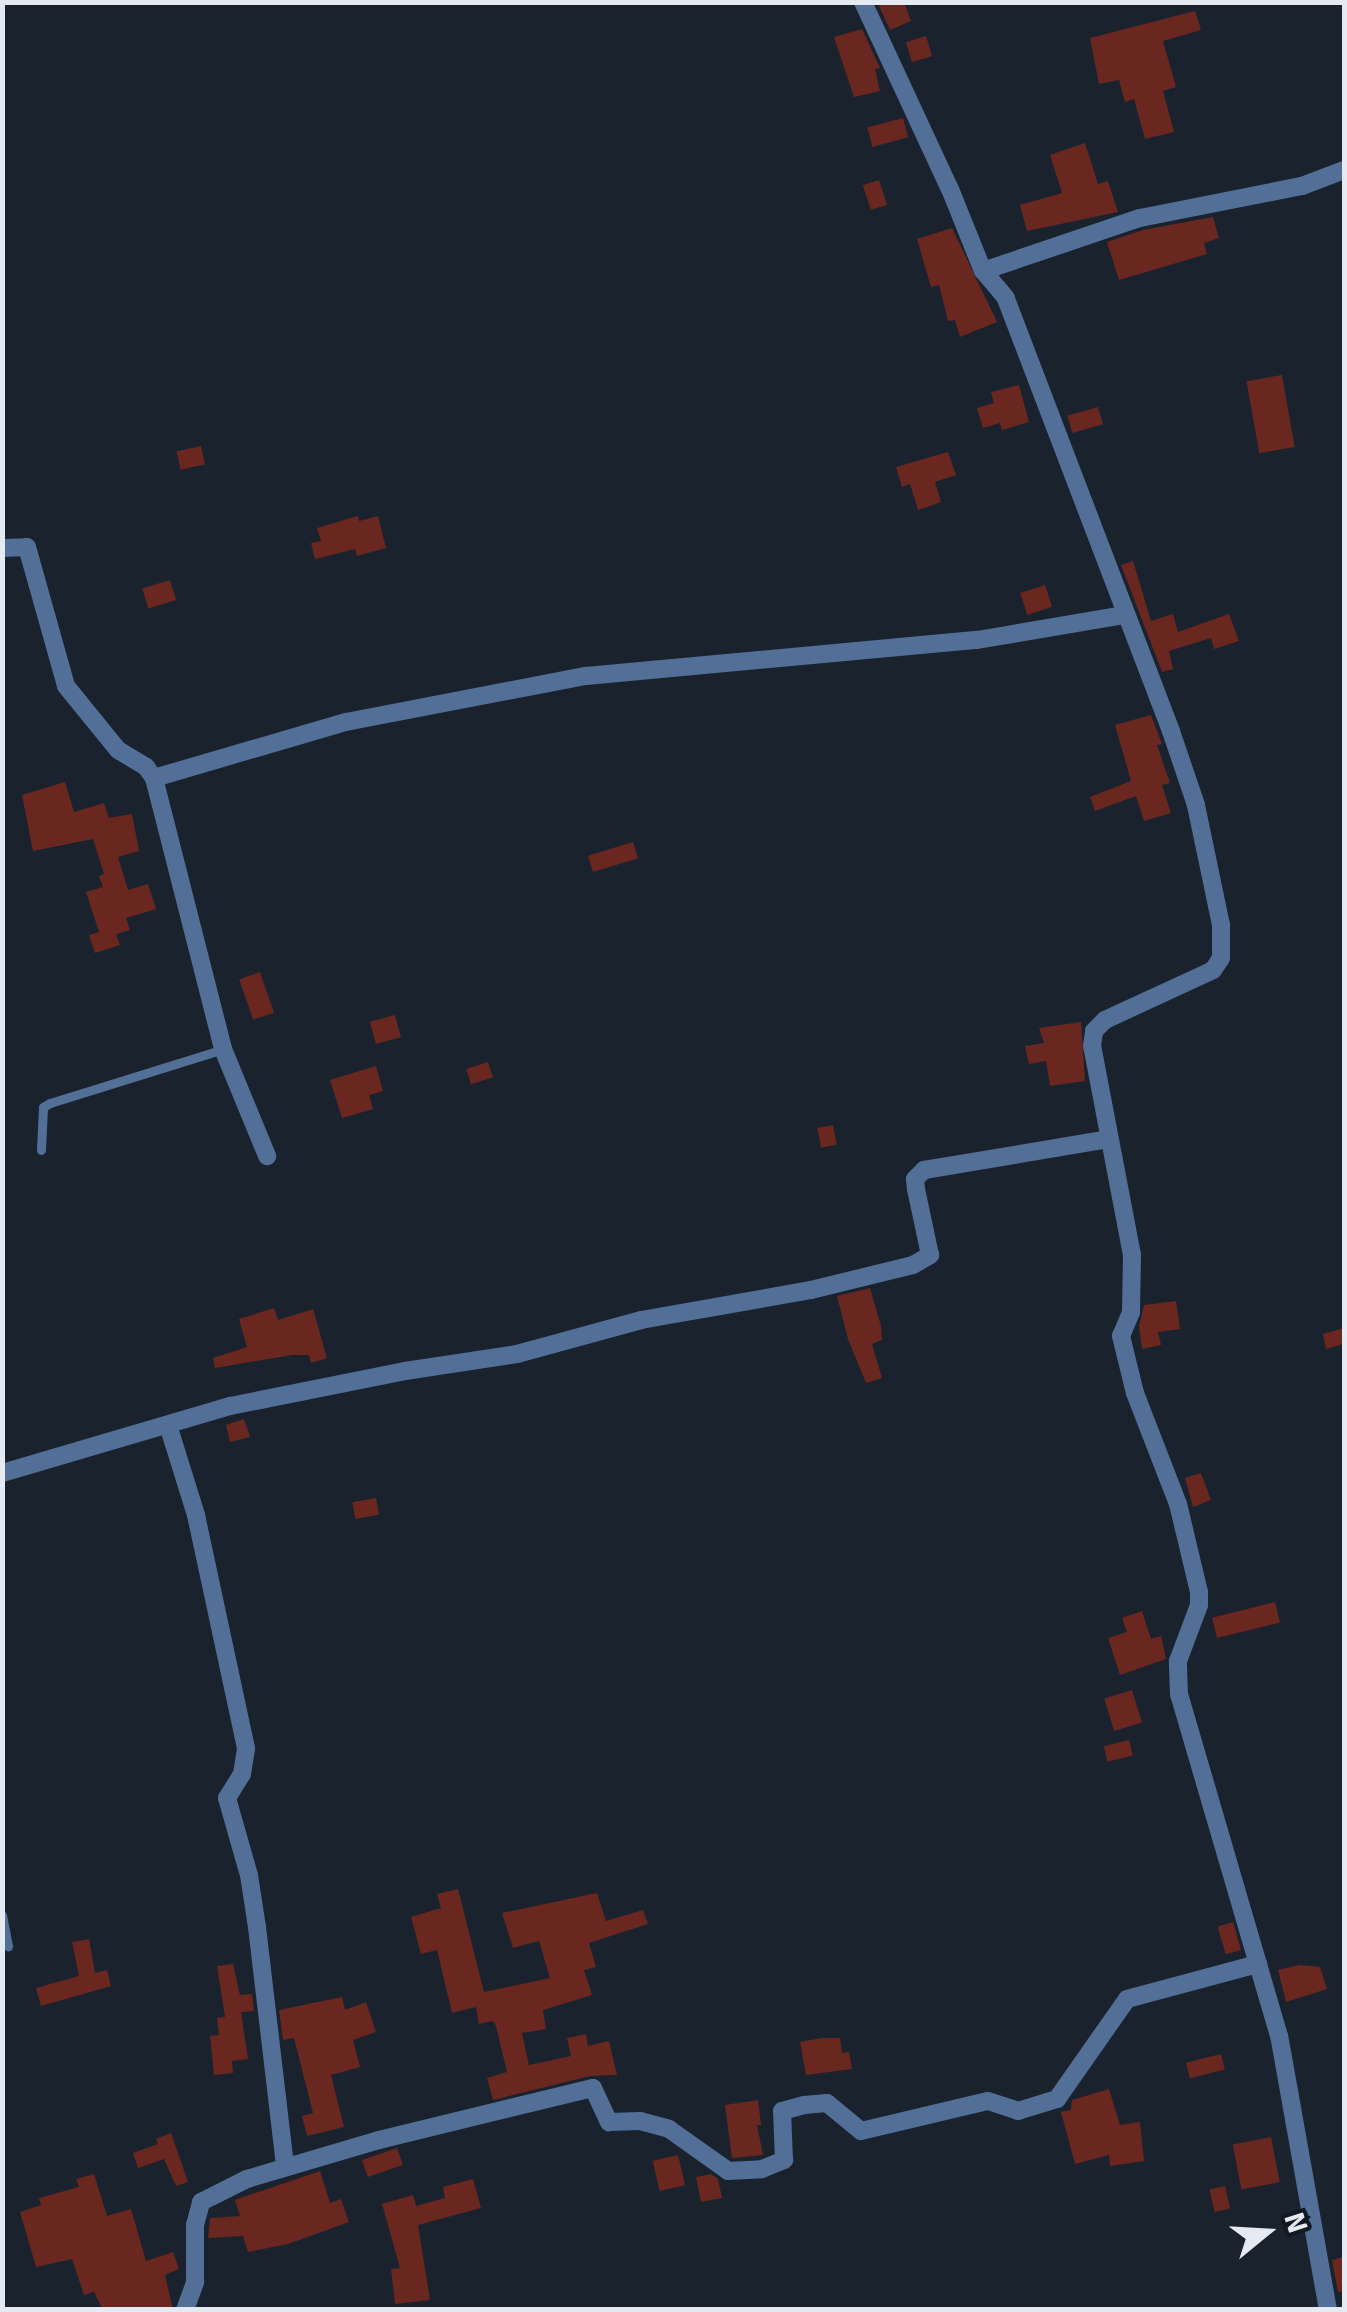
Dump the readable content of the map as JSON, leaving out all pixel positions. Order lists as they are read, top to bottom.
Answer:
{
  "north": "right"
}
